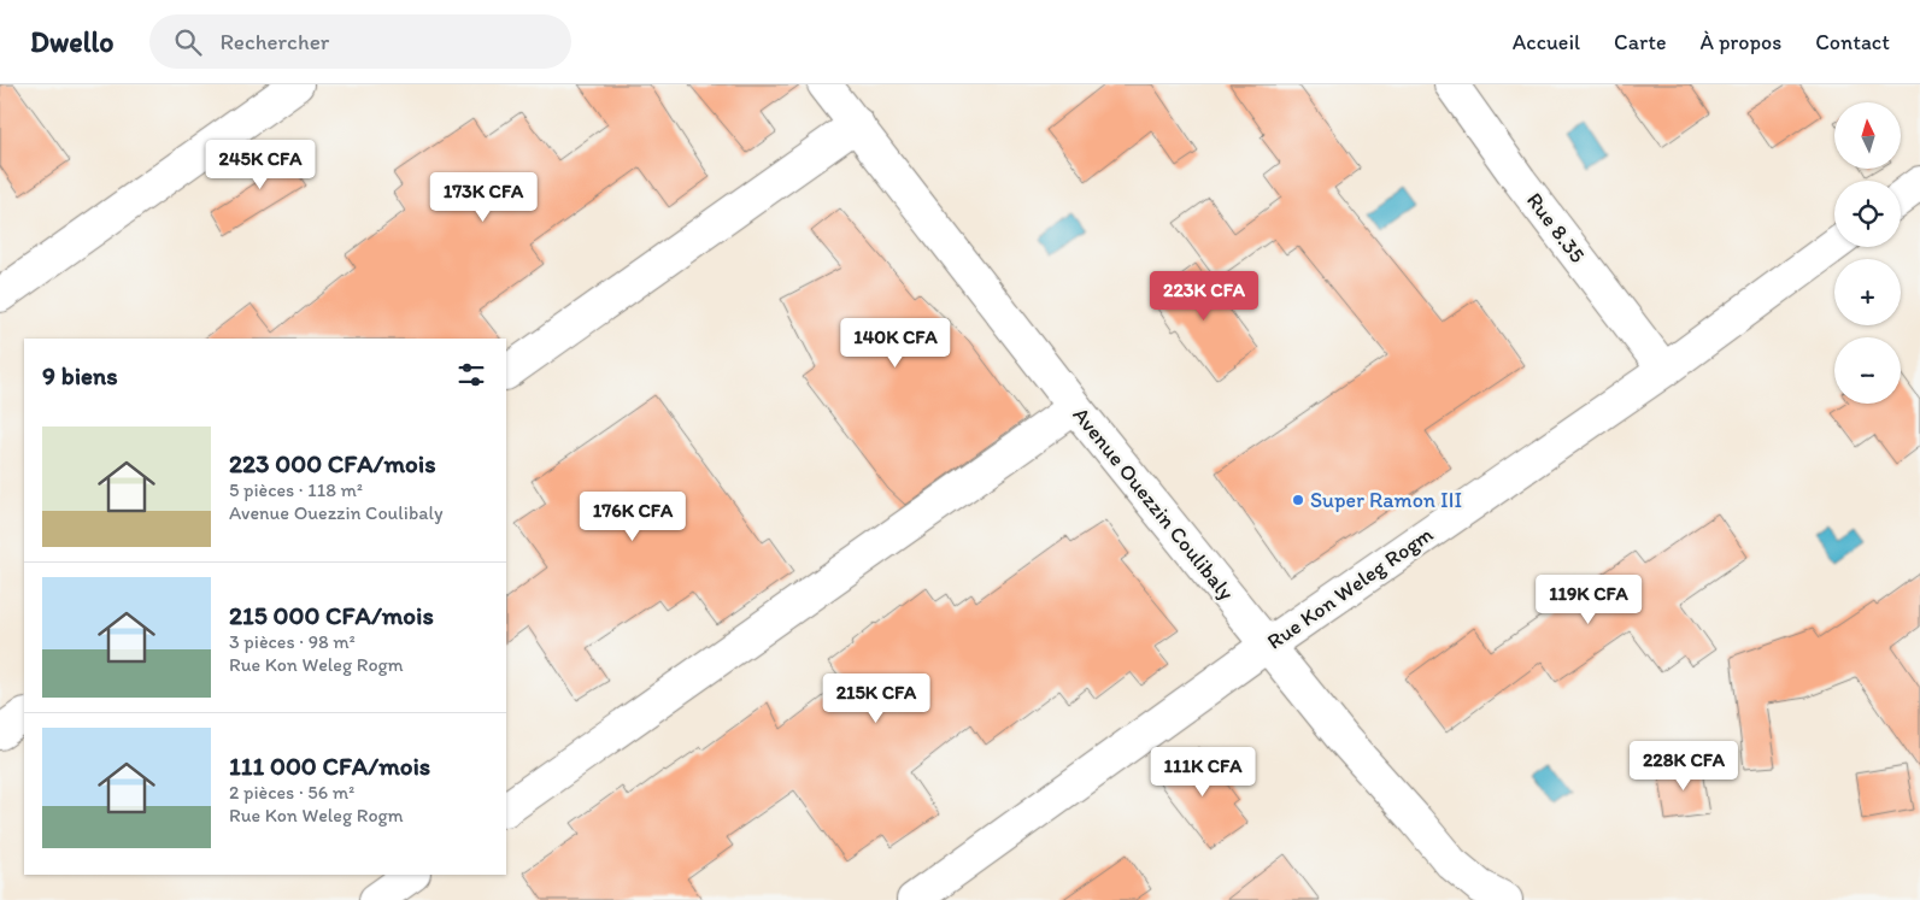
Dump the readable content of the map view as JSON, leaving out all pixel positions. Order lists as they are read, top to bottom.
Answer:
{
  "streets": {
    "street": ["Rue 8.35", "Avenue Ouezzin Coulibaly", "Rue Kon Weleg Rogm"]
  },
  "crossings": [
    ["Rue 8.35", "Rue Kon Weleg Rogm"],
    ["Avenue Ouezzin Coulibaly", "Rue Kon Weleg Rogm"]
  ],
  "places": ["Super Ramon III"],
  "north": "top",
  "page": {
    "header": "Dwello",
    "search": "Rechercher",
    "nav": [
      "Accueil",
      "Carte",
      "À propos",
      "Contact"
    ],
    "map_buttons": ["+", "−"],
    "price": [
      "245K CFA",
      "173K CFA",
      "223K CFA",
      "140K CFA",
      "176K CFA",
      "119K CFA",
      "215K CFA",
      "228K CFA",
      "111K CFA"
    ],
    "heading": "9 biens",
    "list": [
      {
        "name": "223 000 CFA/mois",
        "note": "5 pièces · 118 m² · Avenue Ouezzin Coulibaly"
      },
      {
        "name": "215 000 CFA/mois",
        "note": "3 pièces · 98 m² · Rue Kon Weleg Rogm"
      },
      {
        "name": "111 000 CFA/mois",
        "note": "2 pièces · 56 m² · Rue Kon Weleg Rogm"
      }
    ]
  }
}
